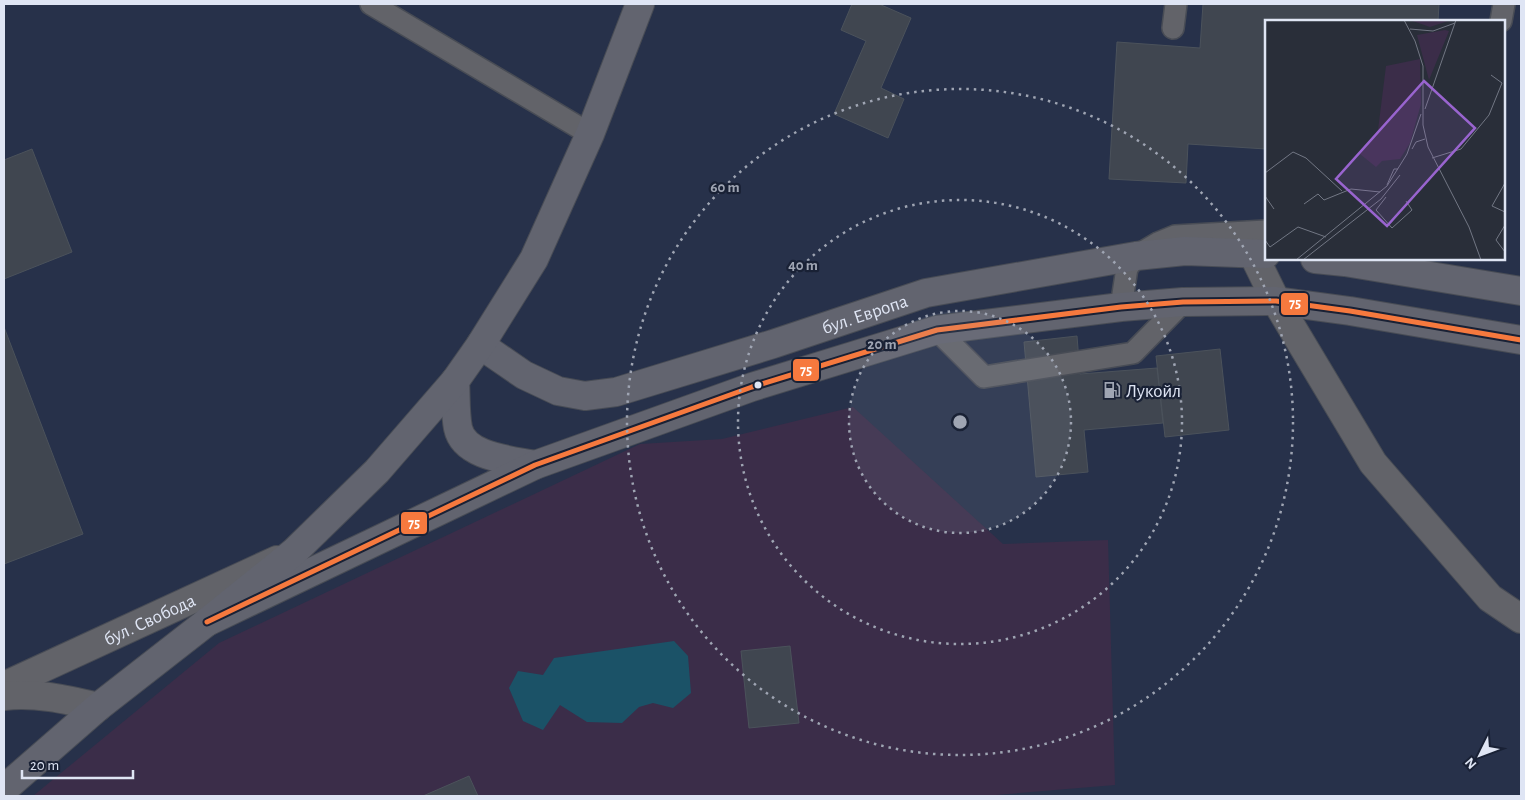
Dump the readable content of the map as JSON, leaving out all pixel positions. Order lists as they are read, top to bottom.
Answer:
{
  "streets": {
    "main road": ["бул. Европа"],
    "street": ["бул. Свобода"]
  },
  "places": {
    "fuel station": ["Лукойл"]
  },
  "lines": ["transit line 75"],
  "scale_bar": "20 m",
  "north": "bottom left",
  "rings": ["60 m", "40 m", "20 m"]
}
